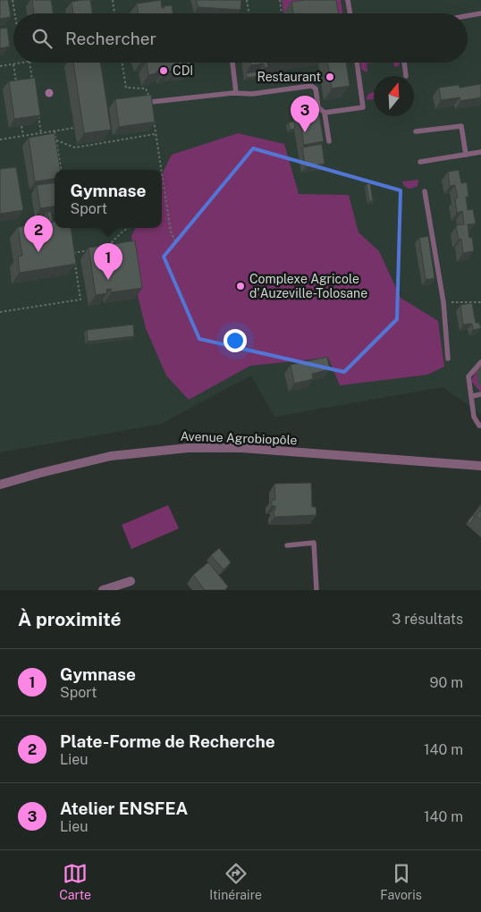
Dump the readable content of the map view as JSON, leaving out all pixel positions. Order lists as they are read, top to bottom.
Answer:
{
  "streets": {
    "street": ["Avenue Agrobiopôle"]
  },
  "places": ["CDI", "Restaurant", "Complexe Agricole d'Auzeville-Tolosane"],
  "north": "top",
  "page": {
    "search": "Rechercher",
    "pins": ["3", "2", "1"],
    "popup": ["Gymnase", "Sport"],
    "heading": ["À proximité", "3 résultats"],
    "list": [
      {
        "mark": "1",
        "name": "Gymnase",
        "note": "Sport",
        "value": "90 m"
      },
      {
        "mark": "2",
        "name": "Plate-Forme de Recherche",
        "note": "Lieu",
        "value": "140 m"
      },
      {
        "mark": "3",
        "name": "Atelier ENSFEA",
        "note": "Lieu",
        "value": "140 m"
      }
    ],
    "nav": ["Carte", "Itinéraire", "Favoris"]
  }
}
